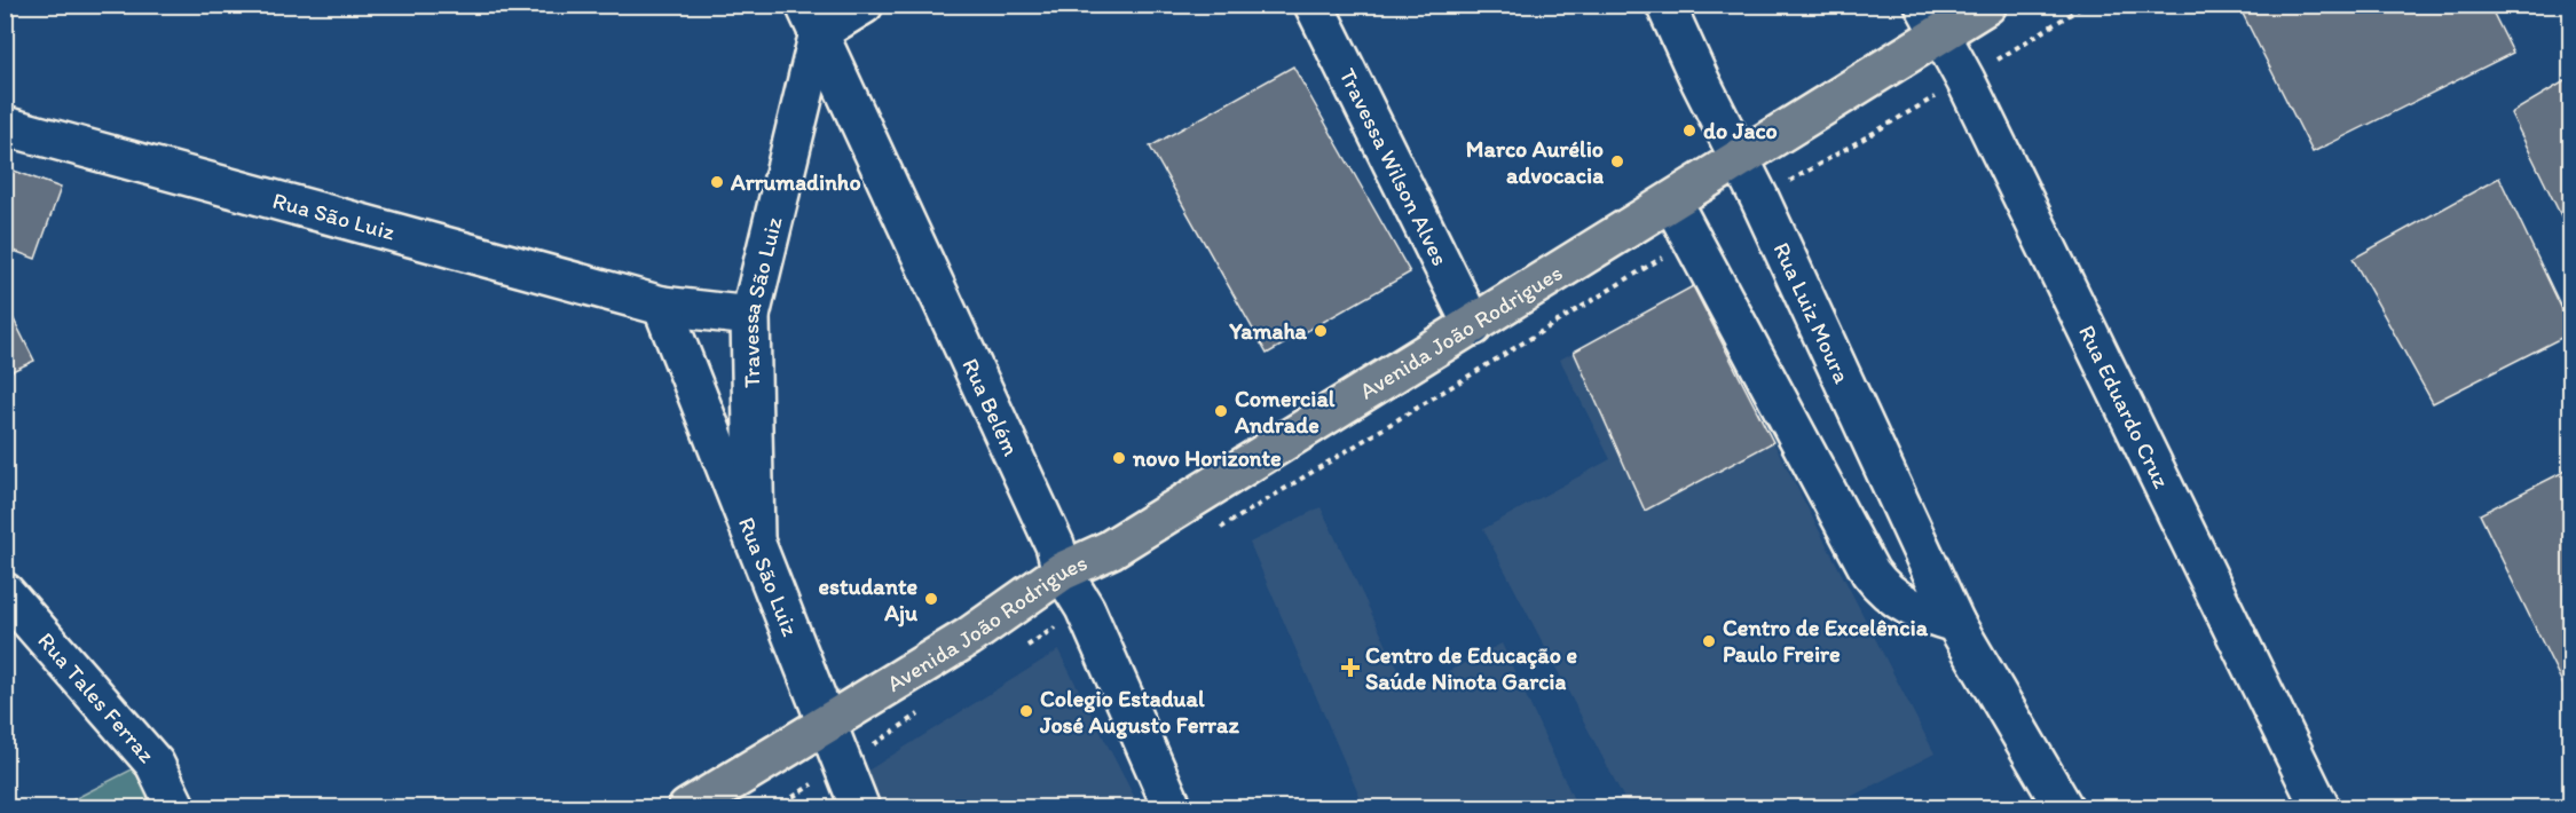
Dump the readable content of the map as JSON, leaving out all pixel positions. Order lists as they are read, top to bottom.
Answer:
{
  "streets": {
    "main road": ["Avenida João Rodrigues"],
    "street": [
      "Travessa Wilson Alves",
      "Rua São Luiz",
      "Travessa São Luiz",
      "Rua Luiz Moura",
      "Rua Eduardo Cruz",
      "Rua Belém",
      "Rua Tales Ferraz"
    ]
  },
  "crossings": [
    ["Travessa Wilson Alves", "Avenida João Rodrigues"],
    ["Rua São Luiz", "Travessa São Luiz"],
    ["Rua São Luiz", "Avenida João Rodrigues"],
    ["Travessa São Luiz", "Rua Belém"],
    ["Rua Luiz Moura", "Avenida João Rodrigues"],
    ["Avenida João Rodrigues", "Rua Eduardo Cruz"],
    ["Avenida João Rodrigues", "Rua Belém"]
  ],
  "places": {
    "other": [
      "do Jaco",
      "Marco Aurélio advocacia",
      "Arrumadinho",
      "Yamaha",
      "Comercial Andrade",
      "novo Horizonte",
      "estudante Aju",
      "Centro de Excelência Paulo Freire",
      "Colegio Estadual José Augusto Ferraz"
    ],
    "health": ["Centro de Educação e Saúde Ninota Garcia"]
  }
}
